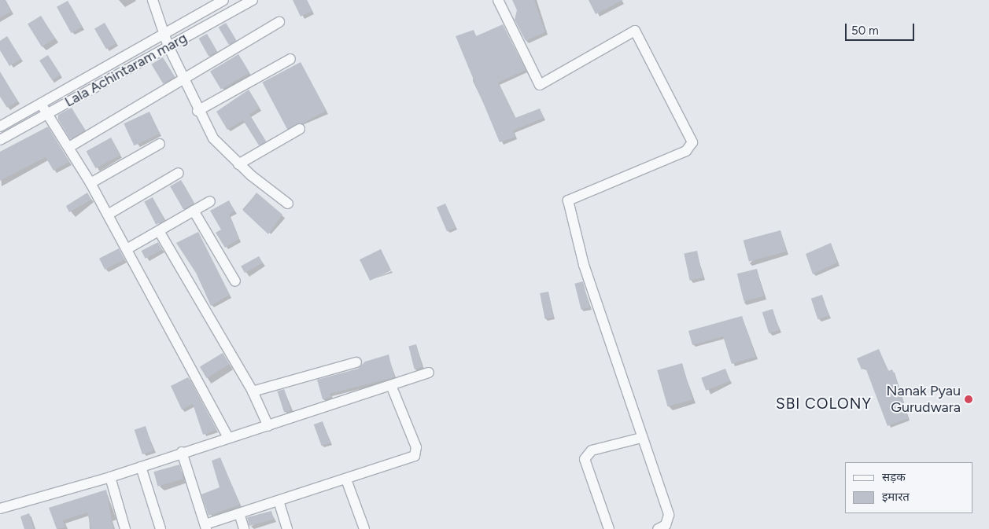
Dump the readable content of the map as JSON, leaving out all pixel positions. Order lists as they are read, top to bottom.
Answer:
{
  "streets": {
    "street": ["Lala Achintaram marg"]
  },
  "districts": ["SBI COLONY"],
  "places": ["Nanak Pyau Gurudwara"],
  "legend": ["सड़क", "इमारत"],
  "scale_bar": "50 m"
}
